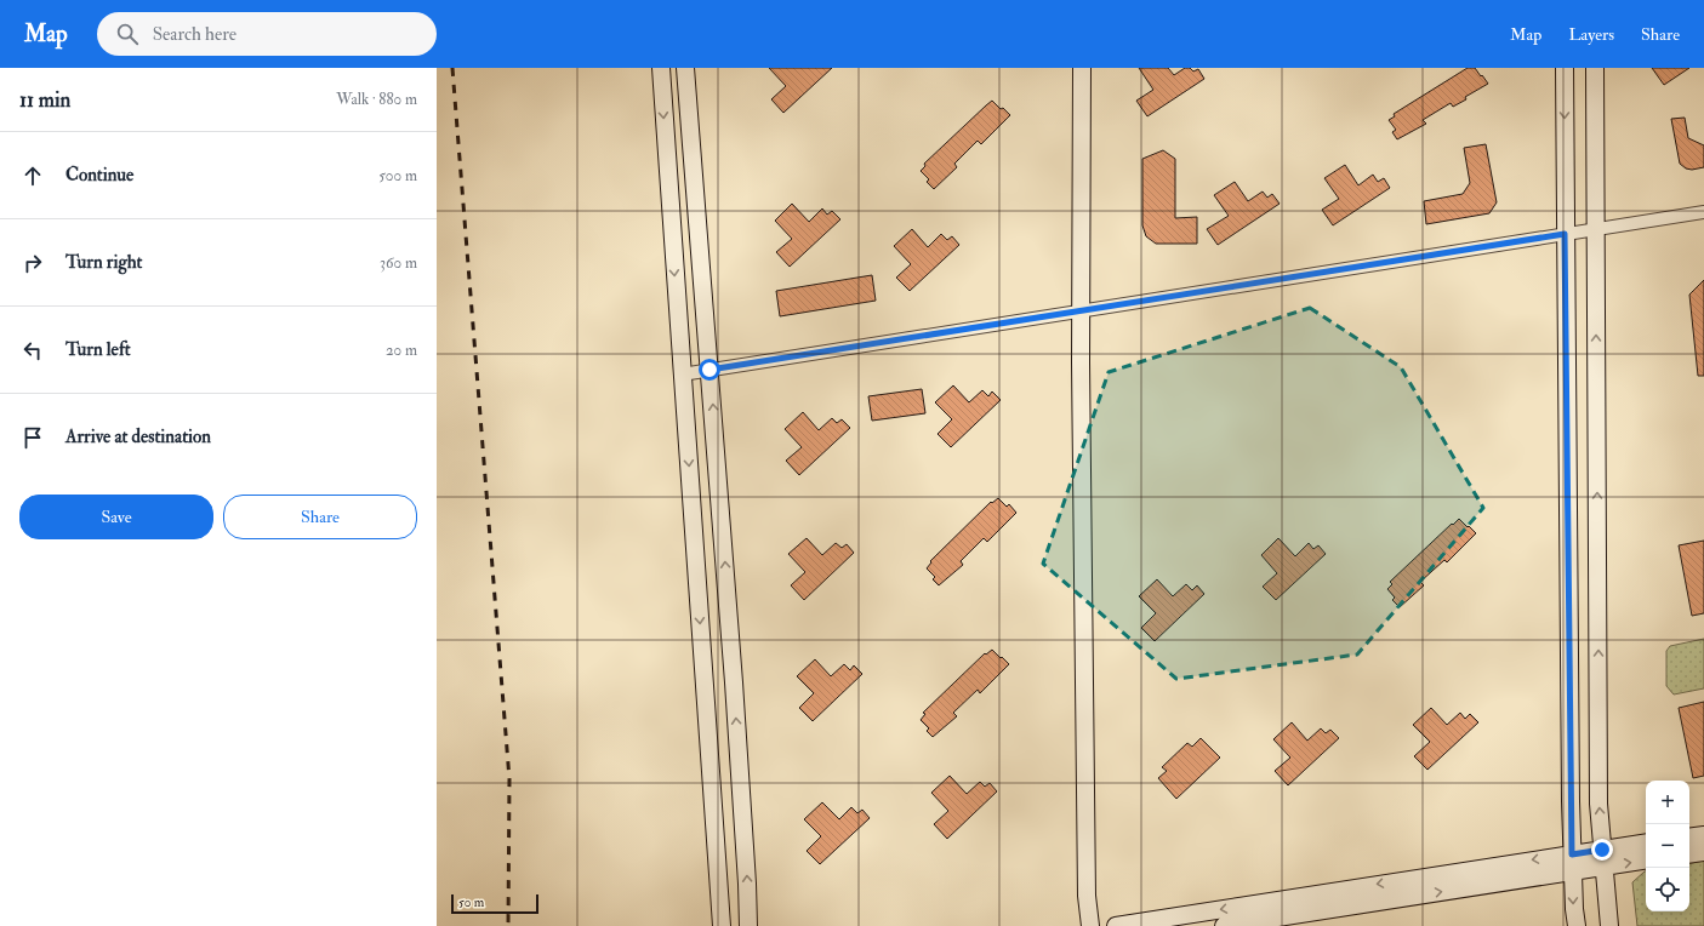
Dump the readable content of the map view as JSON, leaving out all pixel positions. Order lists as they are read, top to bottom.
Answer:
{
  "scale_bar": "50 m",
  "page": {
    "header": "Map",
    "search": "Search here",
    "nav": ["Map", "Layers", "Share"],
    "heading": ["11 min", "Walk · 880 m"],
    "list": [
      ["Continue", "500 m"],
      ["Turn right", "360 m"],
      ["Turn left", "20 m"],
      "Arrive at destination"
    ],
    "buttons": ["Save", "Share"],
    "map_buttons": ["+", "−"],
    "scale": "50 m"
  }
}
